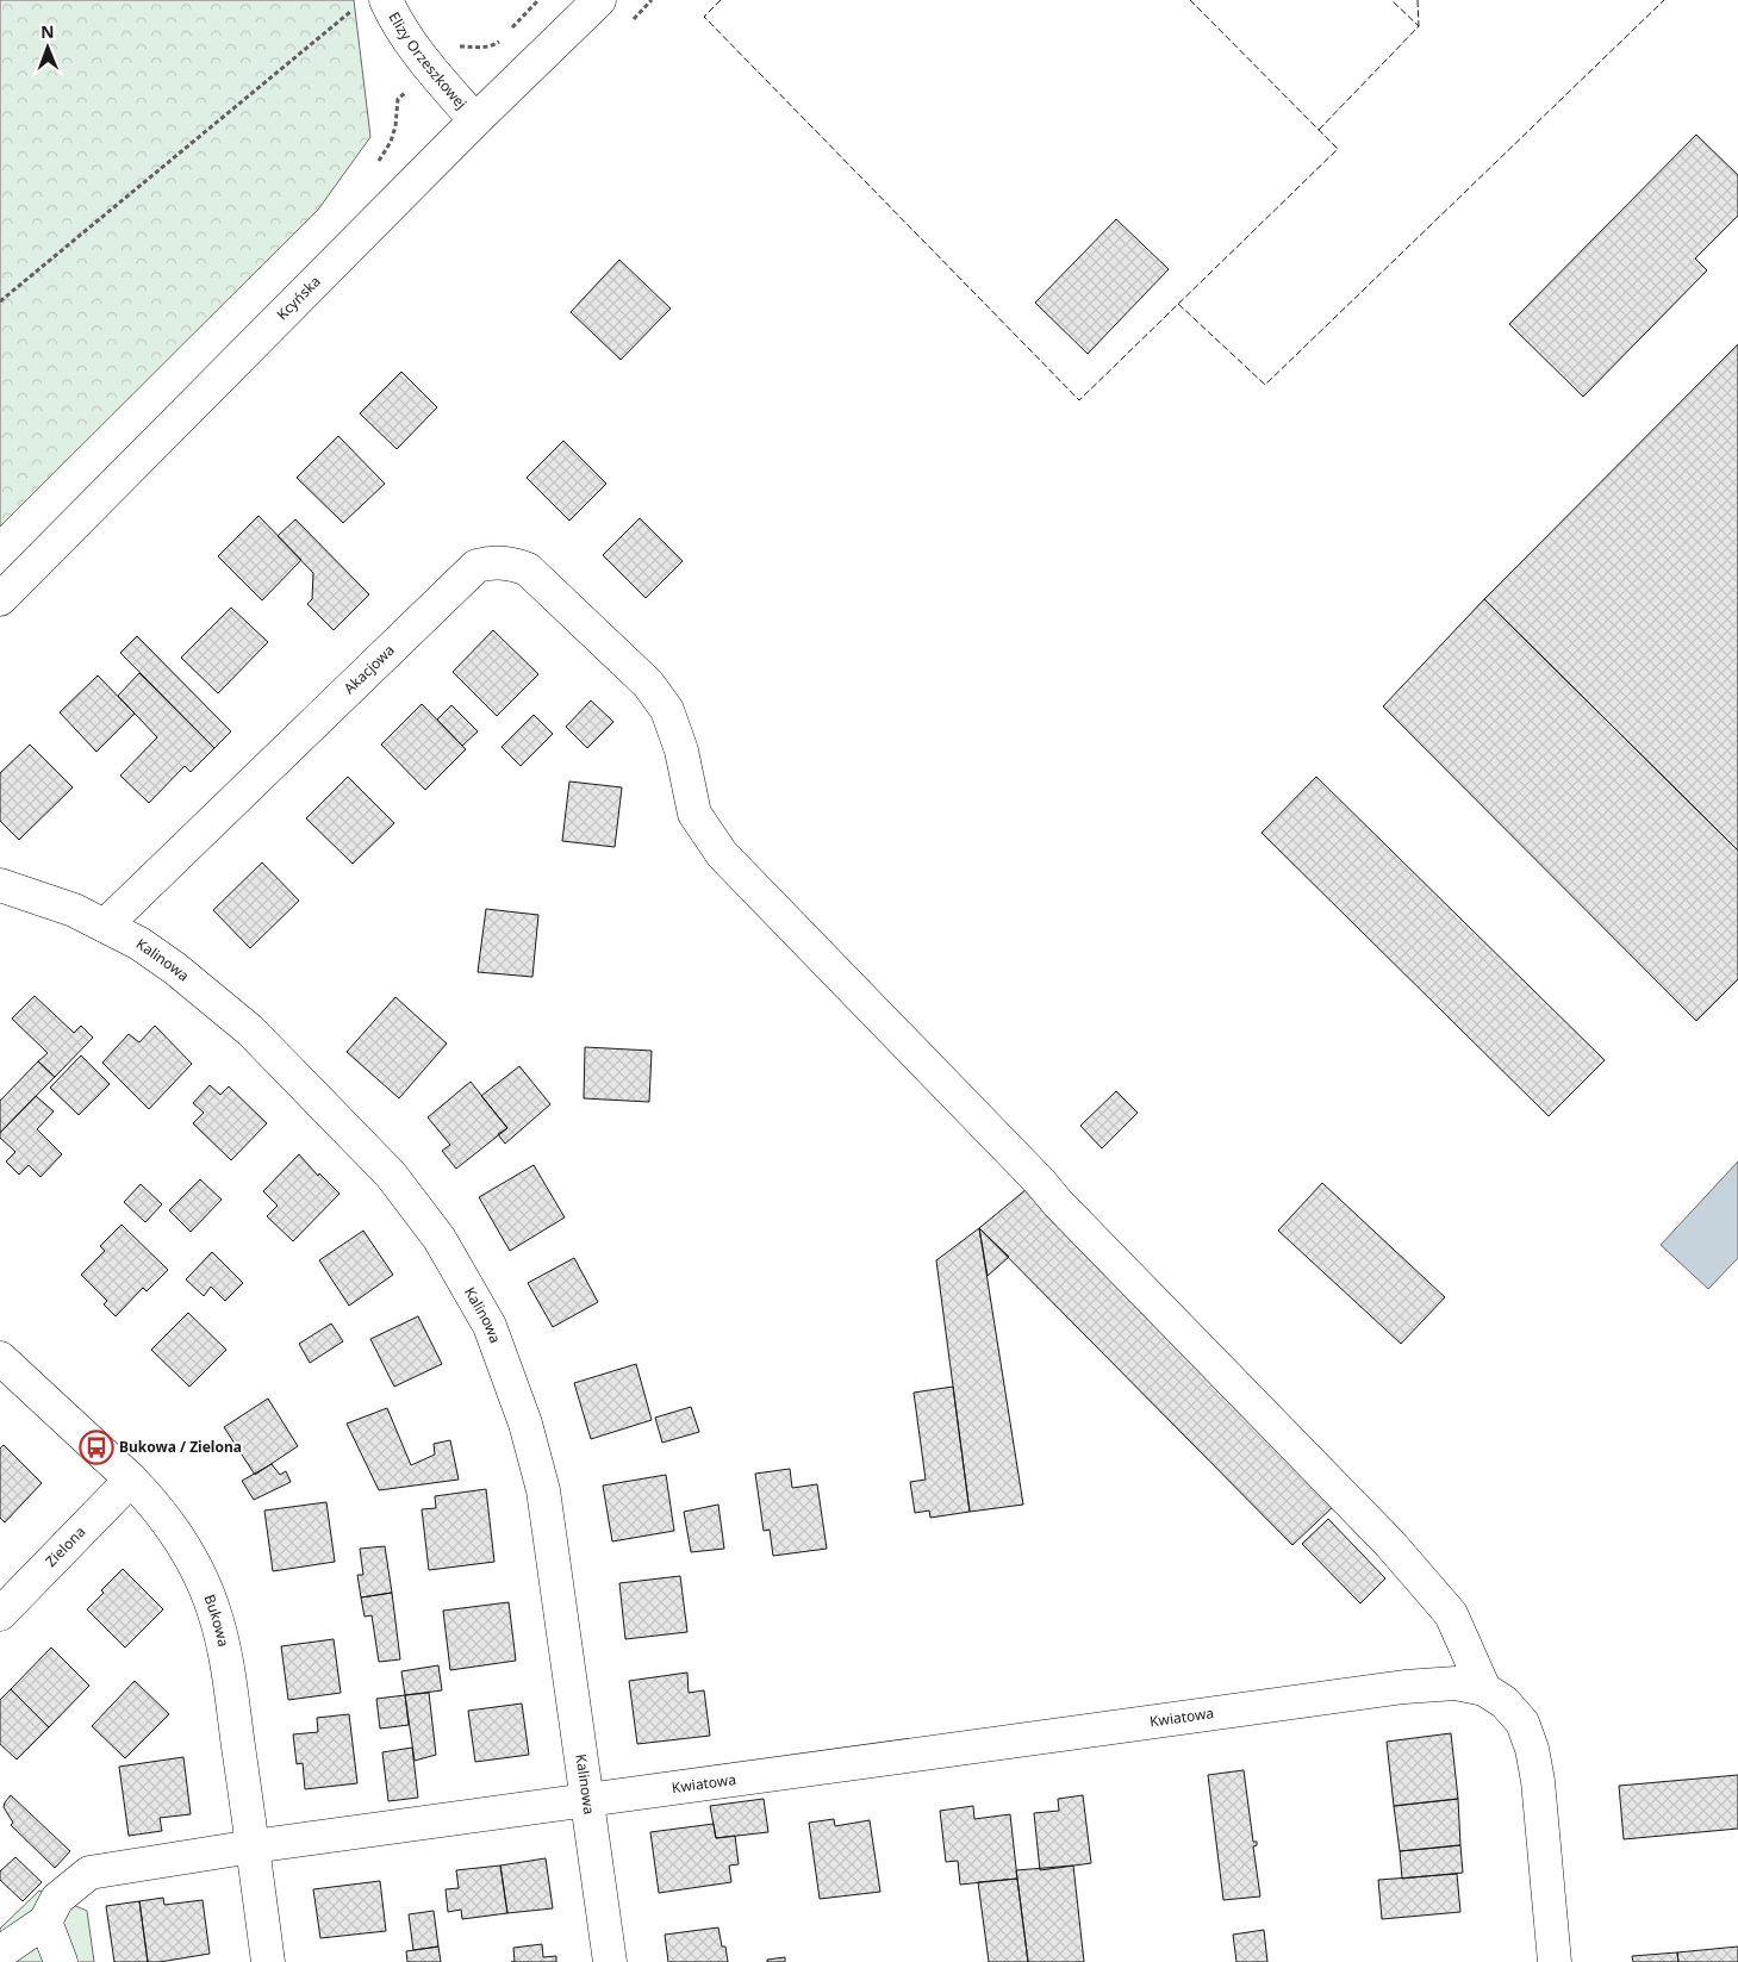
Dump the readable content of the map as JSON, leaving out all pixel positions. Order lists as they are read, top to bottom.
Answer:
{
  "streets": {
    "street": [
      "Elizy Orzeszkowej",
      "Kcyńska",
      "Akacjowa",
      "Kalinowa",
      "Zielona",
      "Bukowa",
      "Kwiatowa"
    ]
  },
  "crossings": [
    ["Elizy Orzeszkowej", "Kcyńska"],
    ["Akacjowa", "Kalinowa"],
    ["Akacjowa", "Kwiatowa"],
    ["Kalinowa", "Kwiatowa"],
    ["Zielona", "Bukowa"],
    ["Bukowa", "Kwiatowa"]
  ],
  "places": {
    "bus stop": ["Bukowa / Zielona"]
  },
  "north": "top"
}
